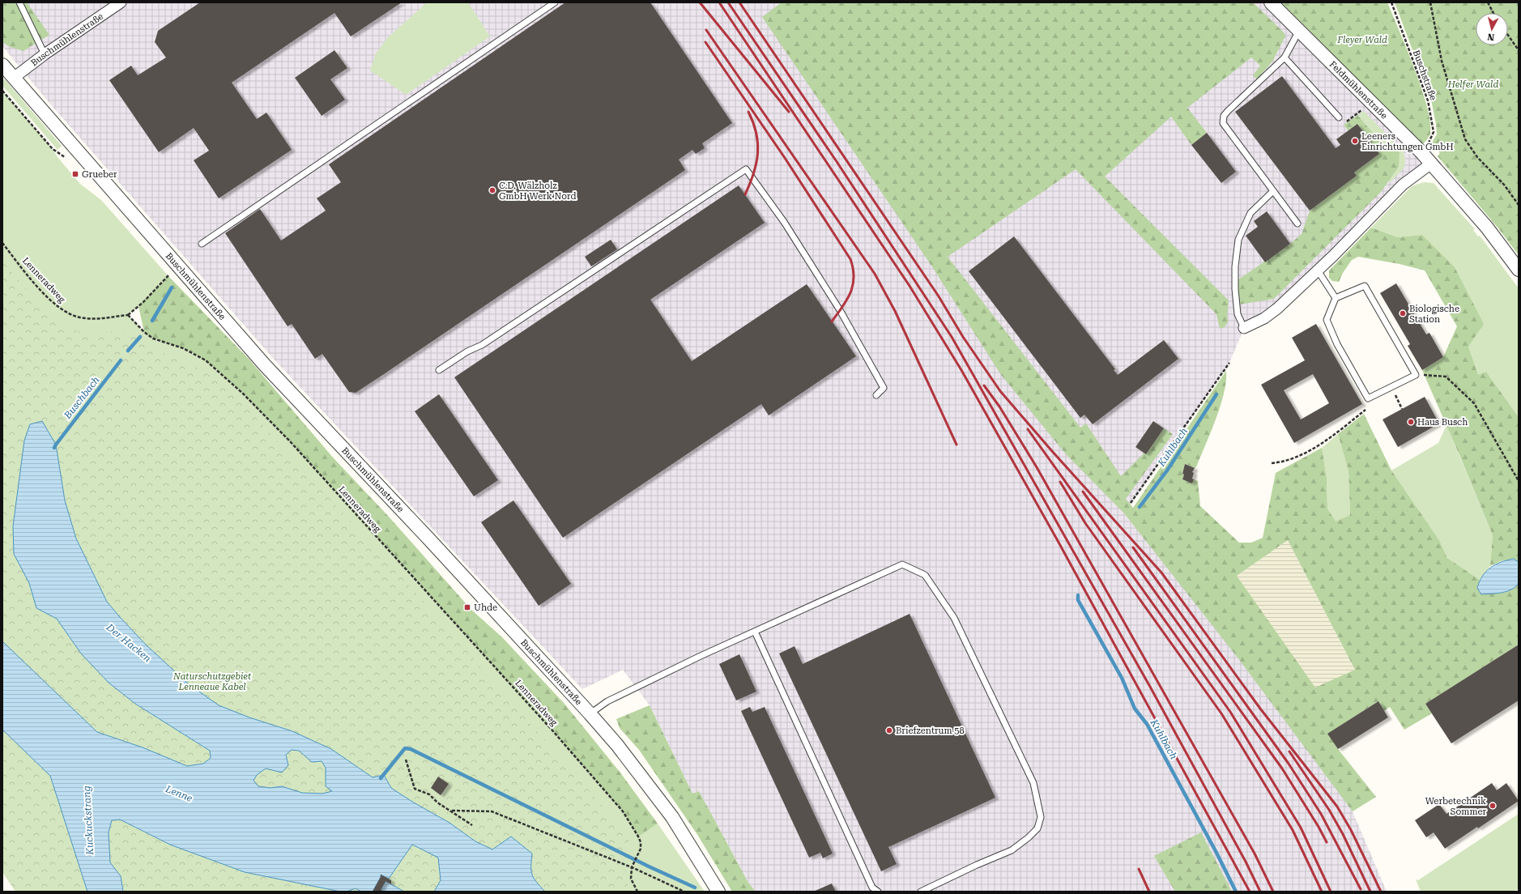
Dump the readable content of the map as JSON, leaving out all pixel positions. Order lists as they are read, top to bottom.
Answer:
{
  "streets": {
    "street": ["Buschmühlenstraße", "Feldmühlenstraße"],
    "path": ["Buschstraße", "Lenneradweg"]
  },
  "crossings": [
    ["Buschstraße", "Feldmühlenstraße"]
  ],
  "water": [
    "Buschbach",
    "Kuhlbach",
    "Der Hacken",
    "Lenne",
    "Kuckuckstrang"
  ],
  "parks": ["Fleyer Wald", "Helfer Wald", "Naturschutzgebiet Lenneaue Kabel"],
  "places": {
    "other": [
      "Leeners Einrichtungen GmbH",
      "C.D. Wälzholz GmbH Werk Nord",
      "Biologische Station",
      "Haus Busch",
      "Briefzentrum 58",
      "Werbetechnik Sommer"
    ],
    "transit": ["Grueber", "Uhde"]
  },
  "north": "bottom"
}
